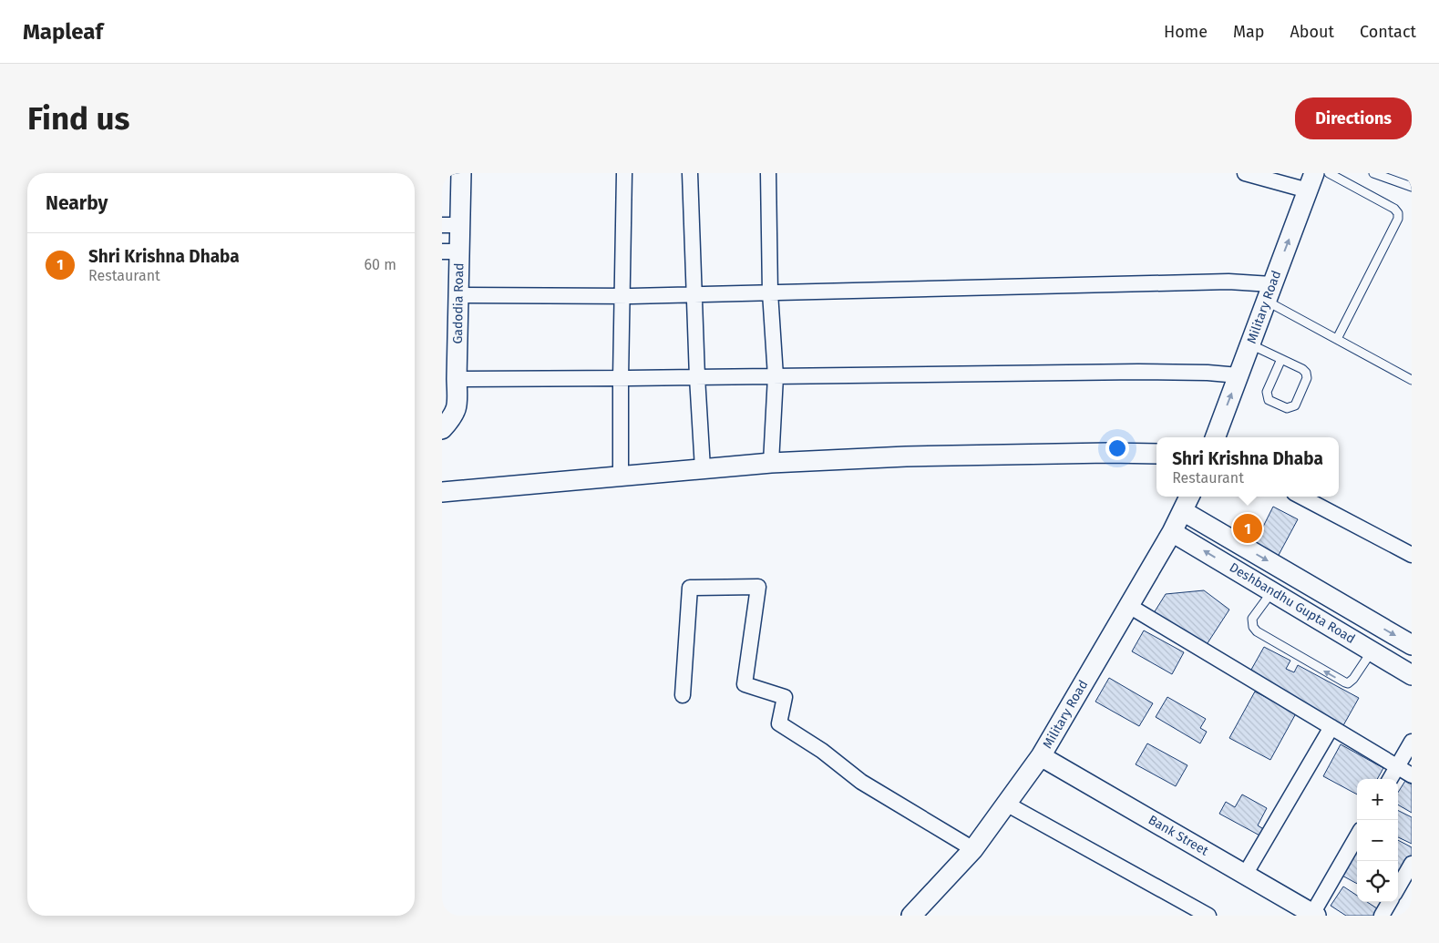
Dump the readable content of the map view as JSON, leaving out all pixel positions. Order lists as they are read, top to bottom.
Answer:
{
  "streets": {
    "street": [
      "Gadodia Road",
      "Military Road",
      "Deshbandhu Gupta Road",
      "Bank Street"
    ]
  },
  "crossings": [
    ["Military Road", "Deshbandhu Gupta Road"],
    ["Military Road", "Bank Street"]
  ],
  "page": {
    "header": "Mapleaf",
    "nav": [
      "Home",
      "Map",
      "About",
      "Contact"
    ],
    "buttons": "Directions",
    "title": "Find us",
    "heading": "Nearby",
    "list": [
      {
        "mark": "1",
        "name": "Shri Krishna Dhaba",
        "note": "Restaurant",
        "value": "60 m"
      }
    ],
    "popup": ["Shri Krishna Dhaba", "Restaurant"],
    "pins": "1",
    "map_buttons": ["+", "−"]
  }
}
